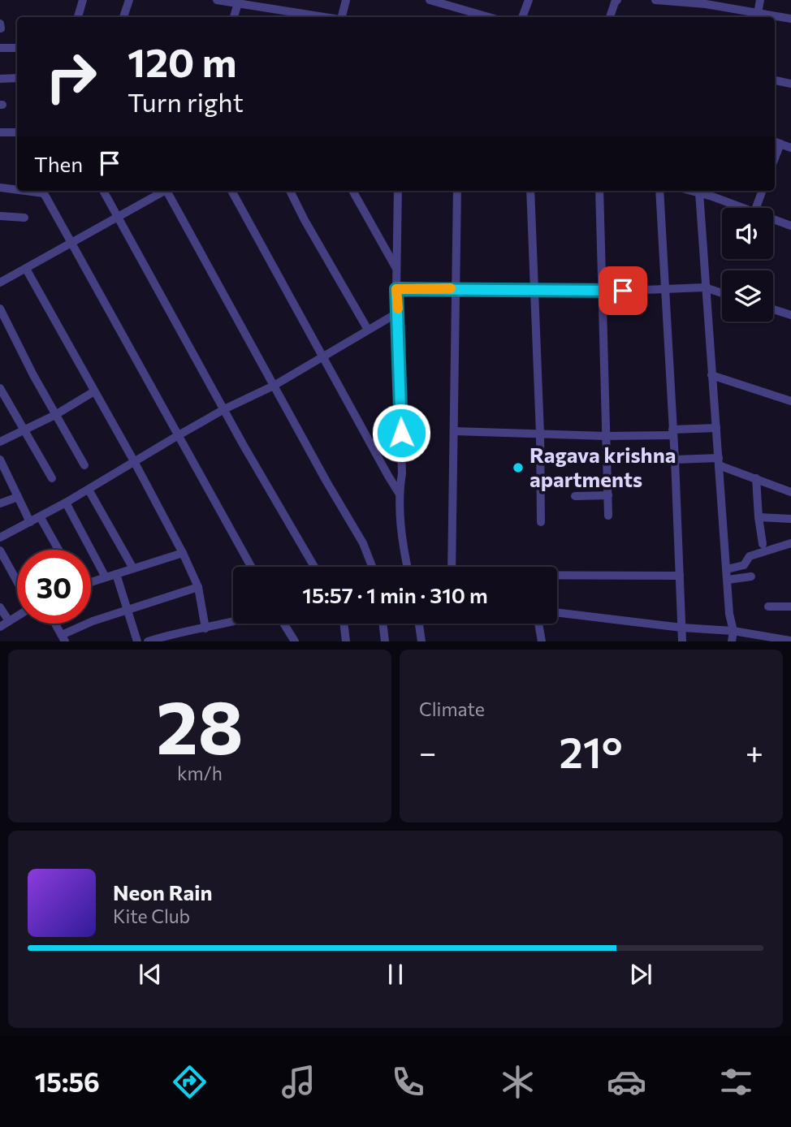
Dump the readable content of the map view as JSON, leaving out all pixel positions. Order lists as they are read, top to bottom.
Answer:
{
  "places": ["Ragava krishna apartments"],
  "page": {
    "turn": ["120 m", "Turn right"],
    "then": "Then",
    "limit": "30",
    "trip": "15:57 · 1 min · 310 m",
    "tile": [
      ["28", "km/h"],
      "Climate"
    ],
    "heat": ["−", "21°", "+"],
    "song": ["Neon Rain", "Kite Club"],
    "tabs": "15:56"
  }
}
